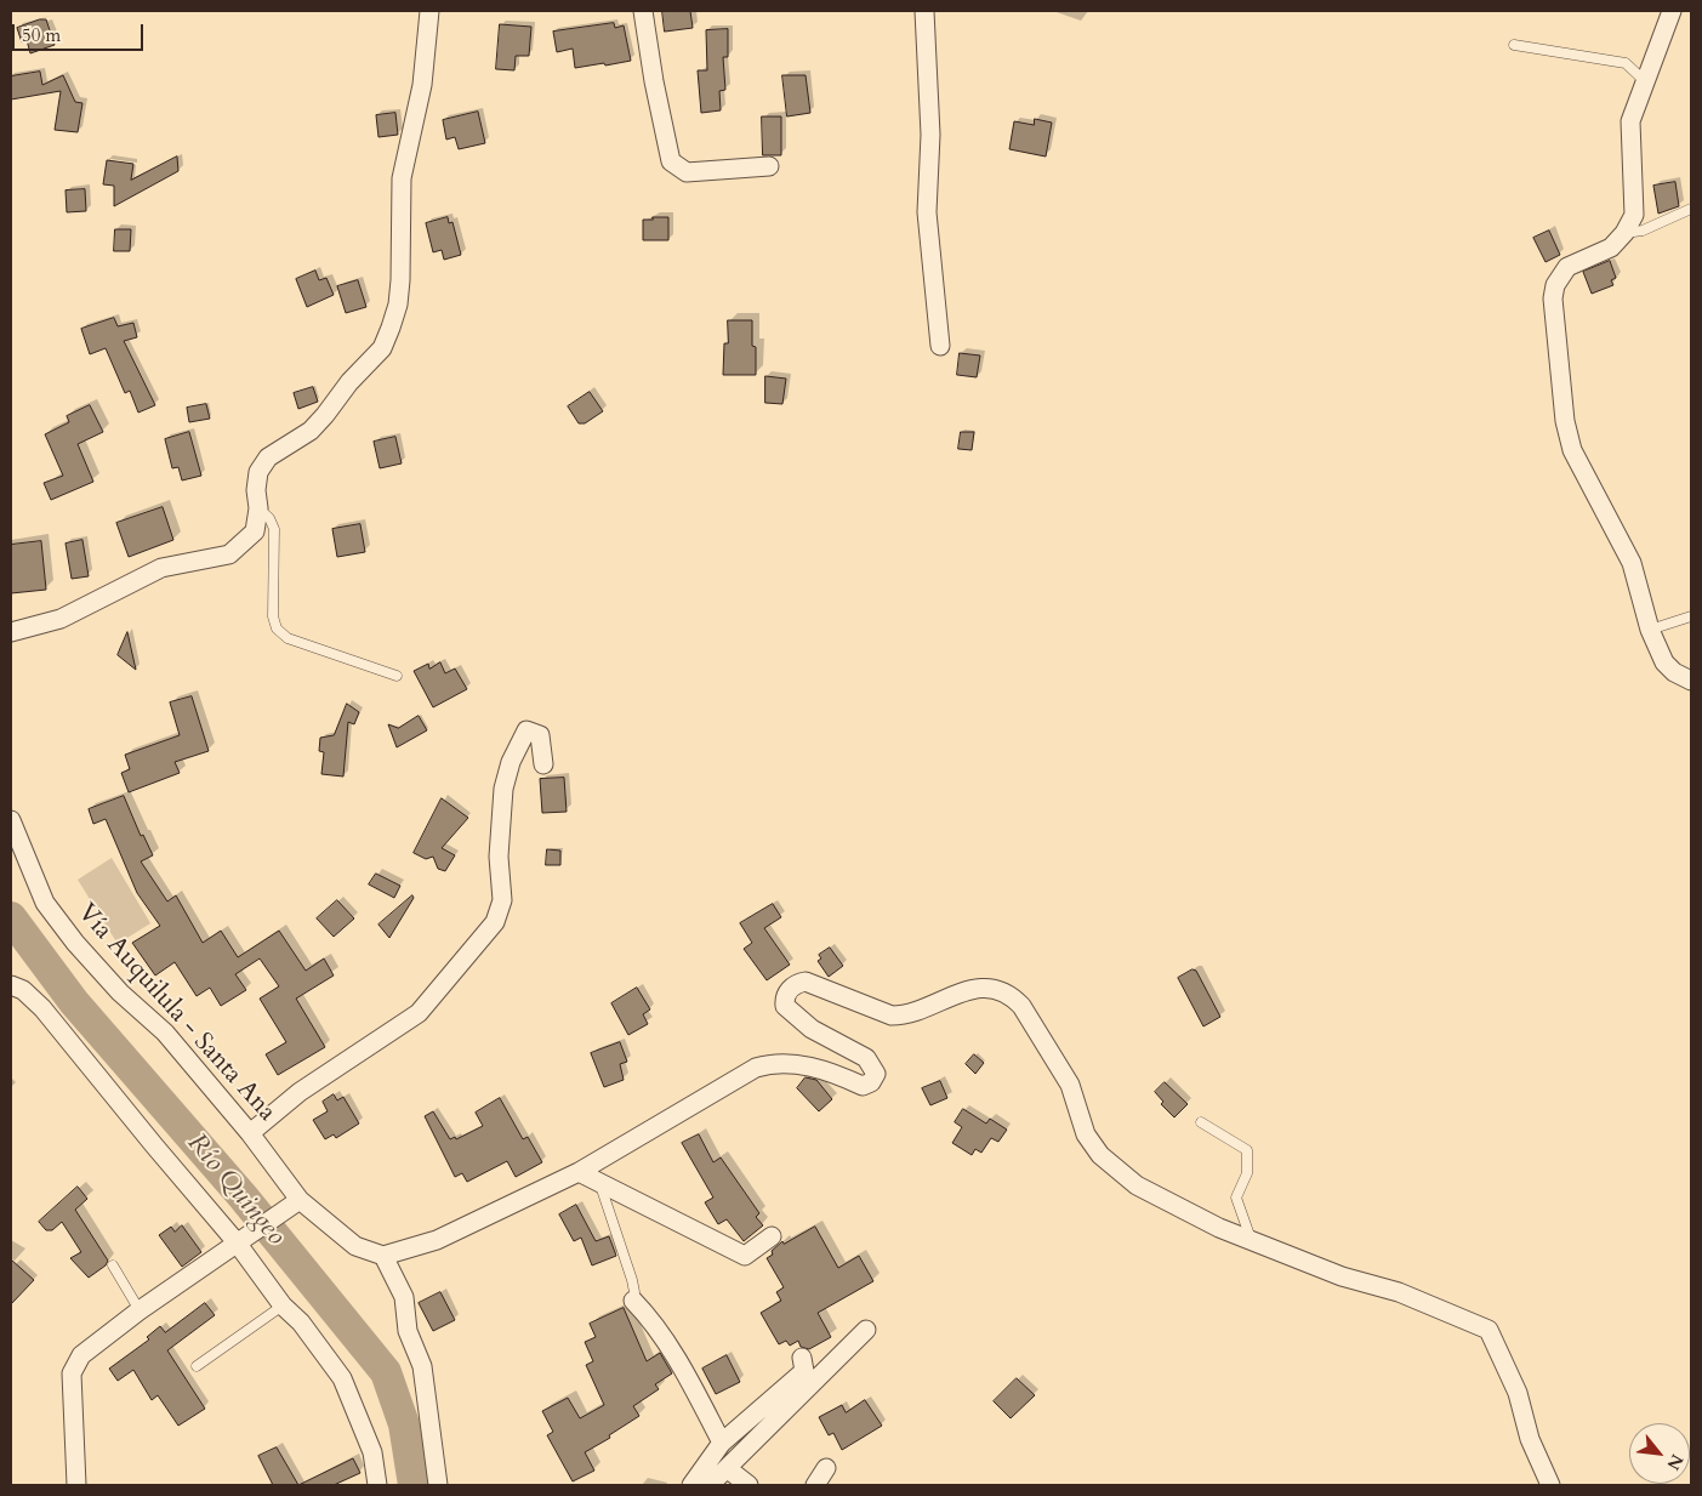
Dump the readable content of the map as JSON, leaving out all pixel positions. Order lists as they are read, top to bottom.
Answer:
{
  "streets": {
    "street": ["Vía Auquilula - Santa Ana"]
  },
  "water": ["Río Quingeo"],
  "scale_bar": "50 m",
  "north": "bottom right"
}
